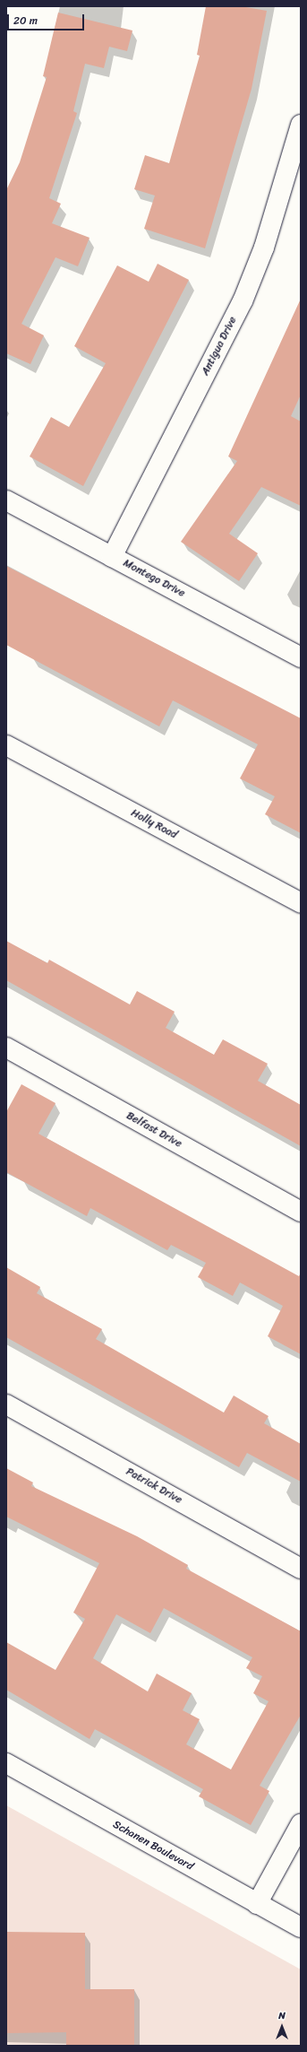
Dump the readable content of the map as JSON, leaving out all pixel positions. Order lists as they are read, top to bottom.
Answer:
{
  "streets": {
    "street": [
      "Antigua Drive",
      "Montego Drive",
      "Holly Road",
      "Belfast Drive",
      "Patrick Drive",
      "Schanen Boulevard"
    ]
  },
  "crossings": [
    ["Antigua Drive", "Montego Drive"]
  ],
  "scale_bar": "20 m",
  "north": "top"
}
